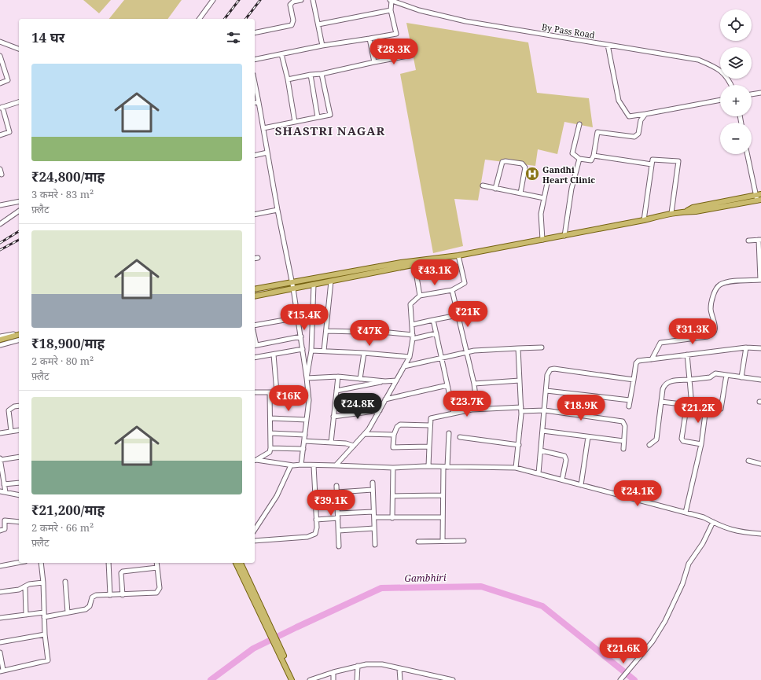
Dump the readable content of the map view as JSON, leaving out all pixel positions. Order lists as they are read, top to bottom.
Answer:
{
  "streets": {
    "street": ["By Pass Road"]
  },
  "districts": ["SHASTRI NAGAR"],
  "water": ["Gambhiri"],
  "places": {
    "hospital": ["Gandhi Heart Clinic"]
  },
  "page": {
    "map_buttons": ["+", "−"],
    "heading": "14 घर",
    "price": [
      "₹28.3K",
      "₹43.1K",
      "₹21K",
      "₹15.4K",
      "₹31.3K",
      "₹47K",
      "₹16K",
      "₹23.7K",
      "₹24.8K",
      "₹18.9K",
      "₹21.2K",
      "₹24.1K",
      "₹39.1K",
      "₹21.6K"
    ],
    "list": [
      {
        "name": "₹24,800/माह",
        "note": "3 कमरे · 83 m² · फ़्लैट"
      },
      {
        "name": "₹18,900/माह",
        "note": "2 कमरे · 80 m² · फ़्लैट"
      },
      {
        "name": "₹21,200/माह",
        "note": "2 कमरे · 66 m² · फ़्लैट"
      }
    ]
  }
}
